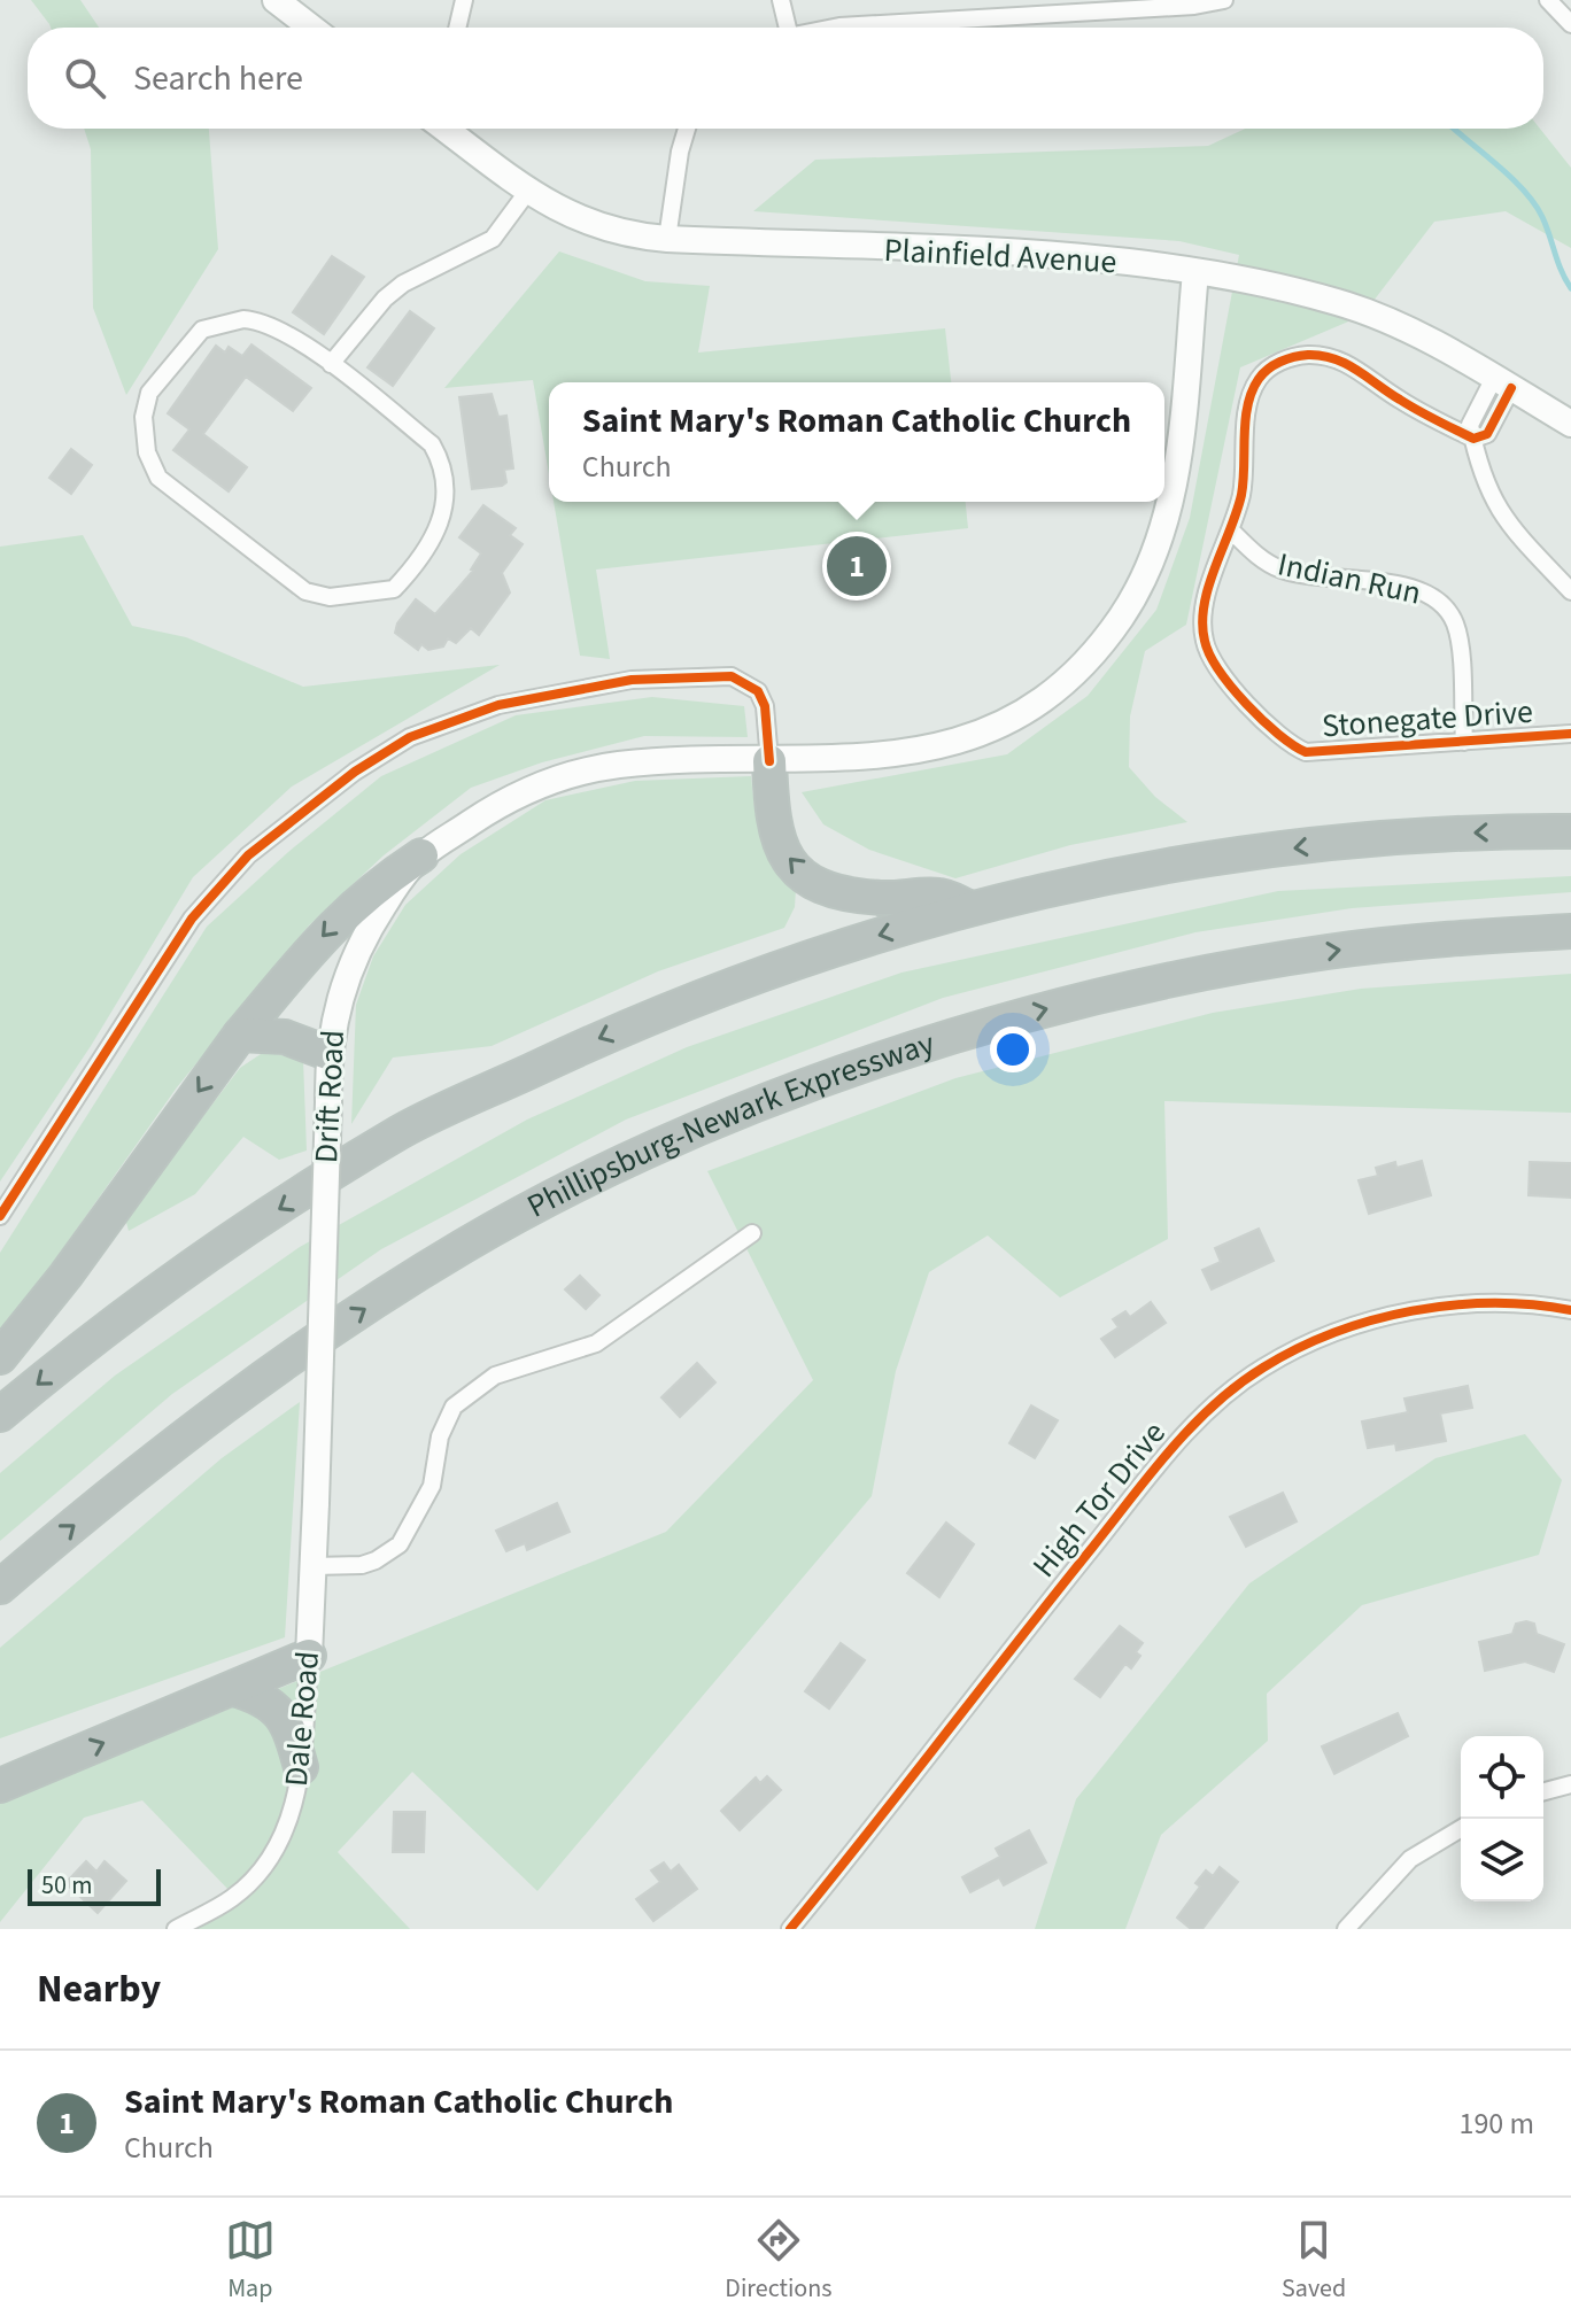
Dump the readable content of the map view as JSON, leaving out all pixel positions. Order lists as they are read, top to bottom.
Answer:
{
  "streets": {
    "highway": ["Phillipsburg-Newark Expressway"],
    "main road": ["Plainfield Avenue", "Drift Road", "Dale Road"],
    "street": ["Indian Run", "Stonegate Drive", "High Tor Drive"]
  },
  "crossings": [
    ["Plainfield Avenue", "Drift Road"],
    ["Indian Run", "Stonegate Drive"],
    ["Drift Road", "Dale Road"]
  ],
  "scale_bar": "50 m",
  "page": {
    "search": "Search here",
    "popup": ["Saint Mary's Roman Catholic Church", "Church"],
    "pins": "1",
    "scale": "50 m",
    "heading": "Nearby",
    "list": [
      {
        "mark": "1",
        "name": "Saint Mary's Roman Catholic Church",
        "note": "Church",
        "value": "190 m"
      }
    ],
    "nav": ["Map", "Directions", "Saved"]
  }
}
